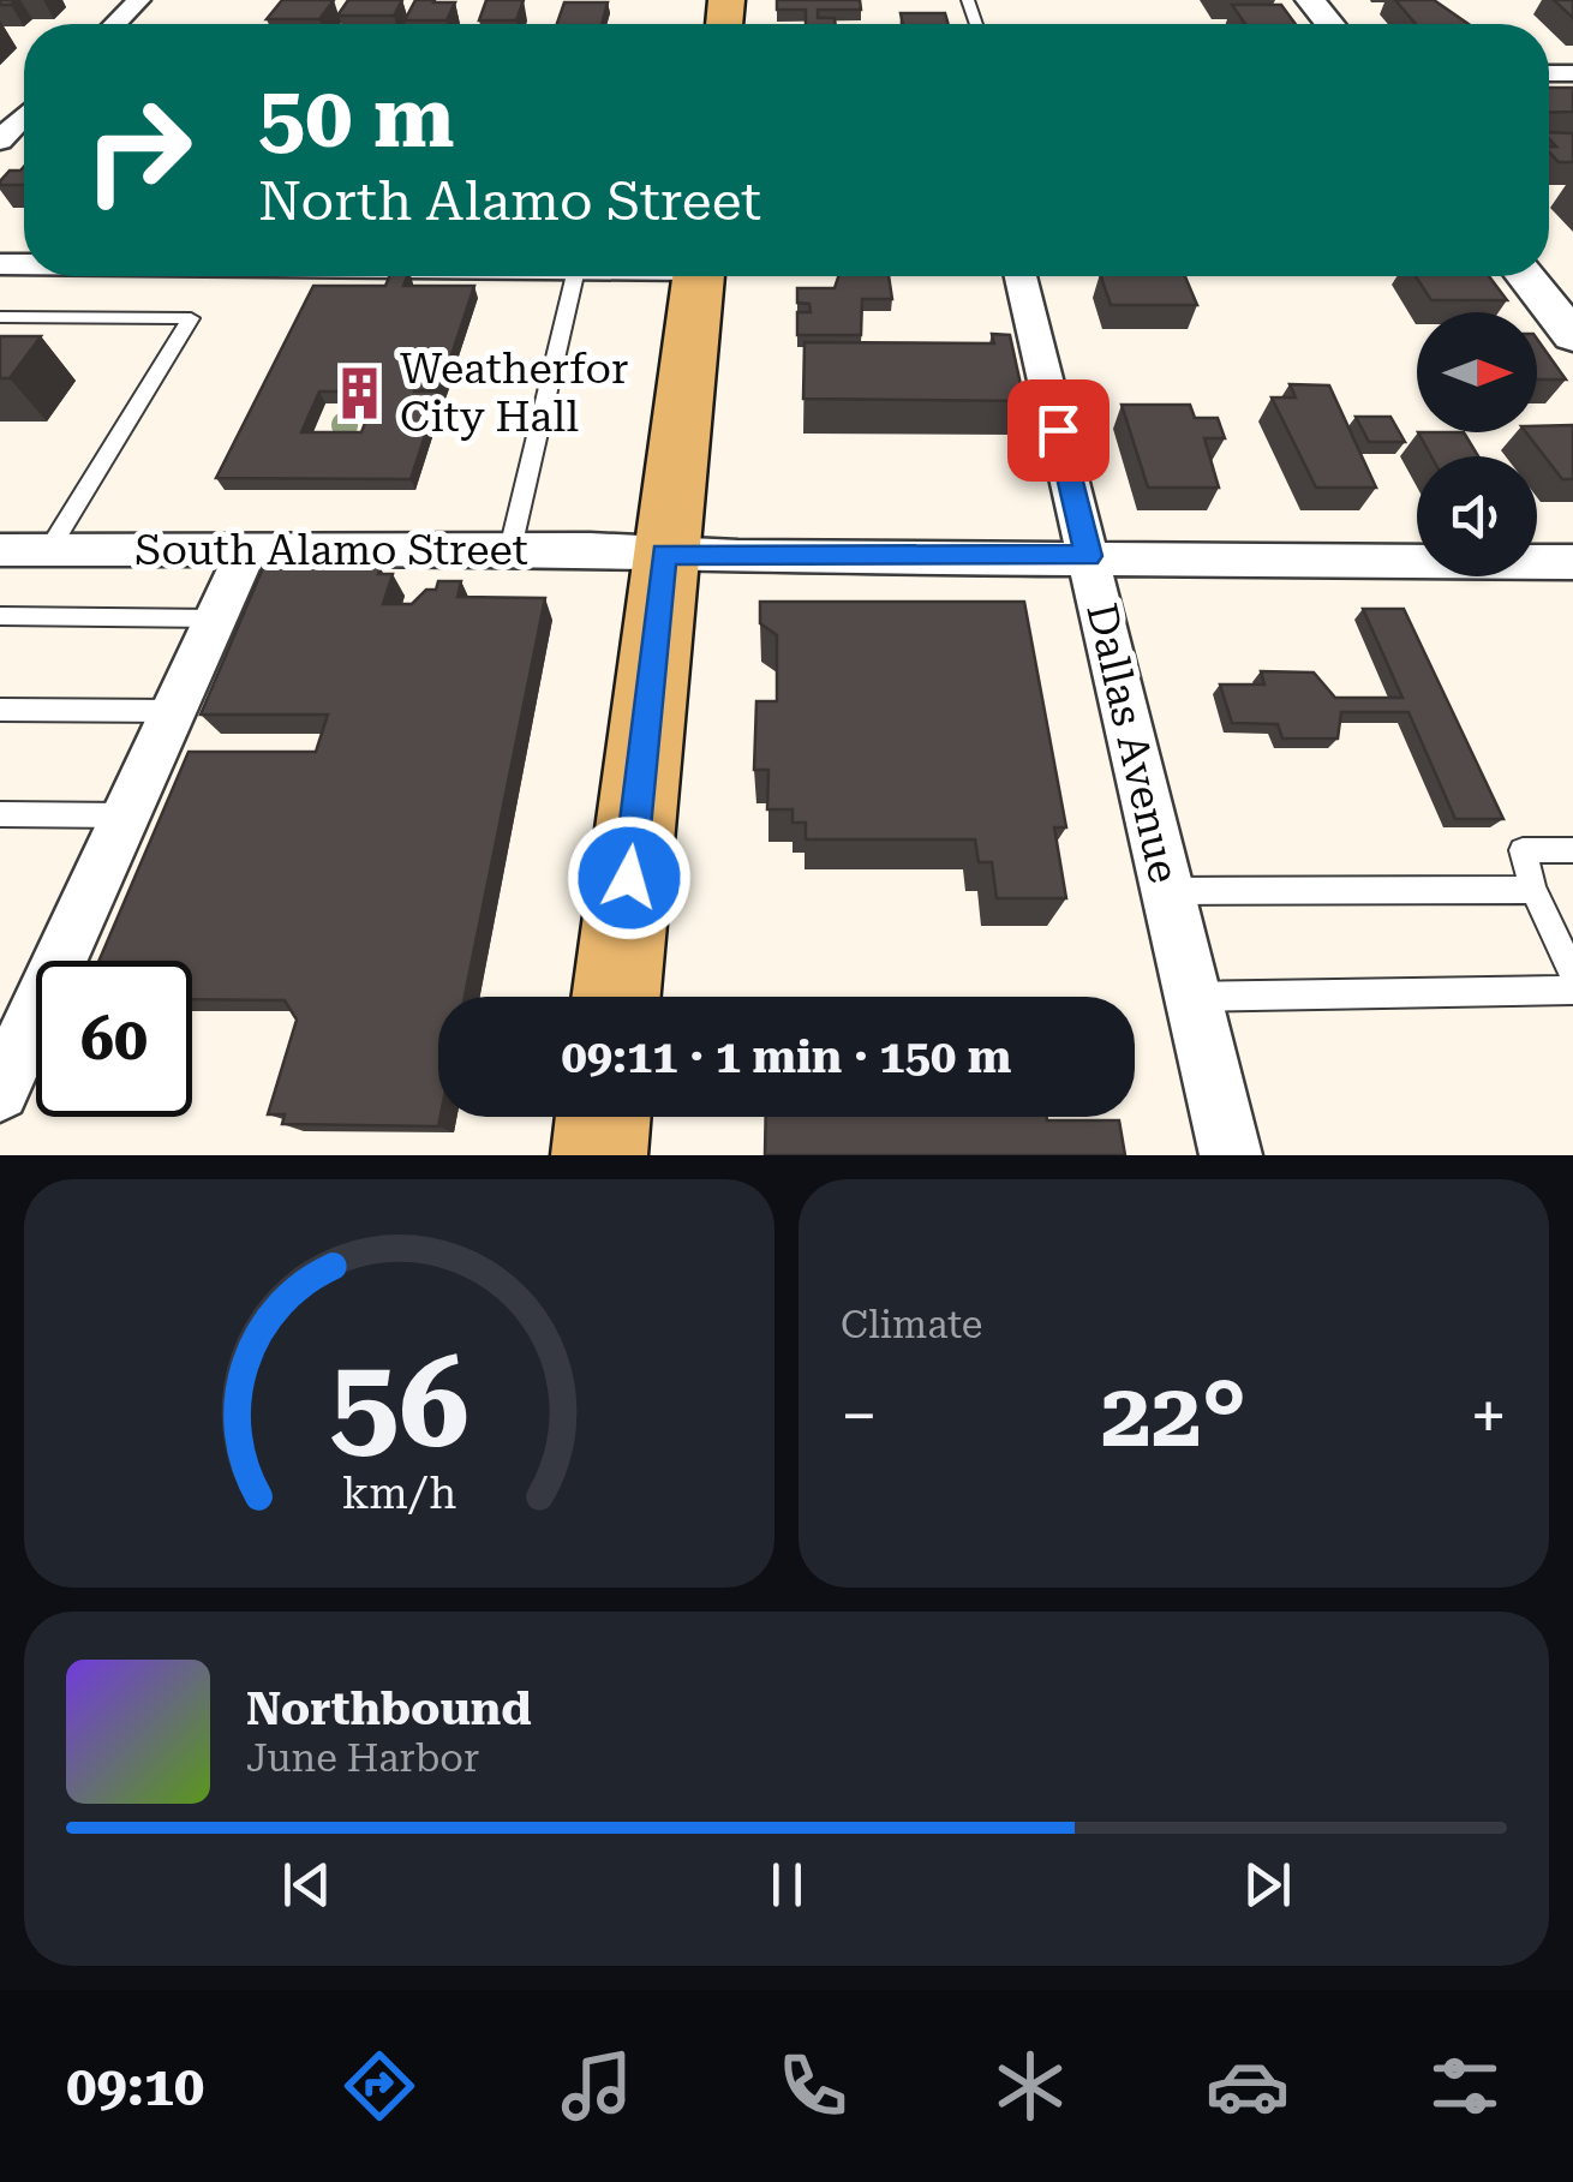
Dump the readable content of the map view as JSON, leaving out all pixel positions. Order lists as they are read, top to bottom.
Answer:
{
  "streets": {
    "street": ["South Alamo Street", "Dallas Avenue"]
  },
  "crossings": [
    ["South Alamo Street", "Dallas Avenue"]
  ],
  "places": {
    "building": ["Weatherfor City Hall"]
  },
  "north": "right",
  "page": {
    "turn": ["50 m", "North Alamo Street"],
    "limit": "60",
    "trip": "09:11 · 1 min · 150 m",
    "tile": "Climate",
    "heat": ["−", "22°", "+"],
    "song": ["Northbound", "June Harbor"],
    "tabs": "09:10",
    "gauge": ["56", "km/h"]
  }
}
